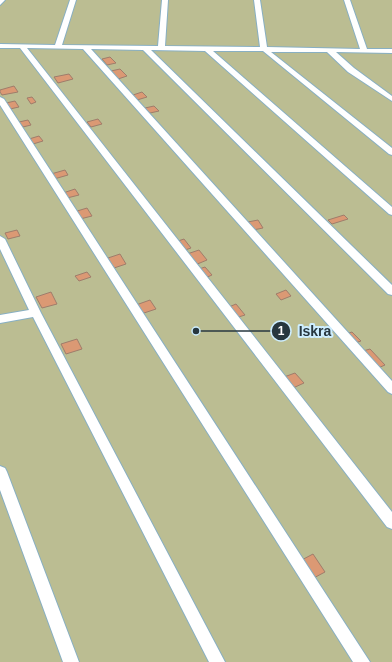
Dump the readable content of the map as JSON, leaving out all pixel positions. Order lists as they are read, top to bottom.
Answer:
{
  "places": ["Iskra"]
}
